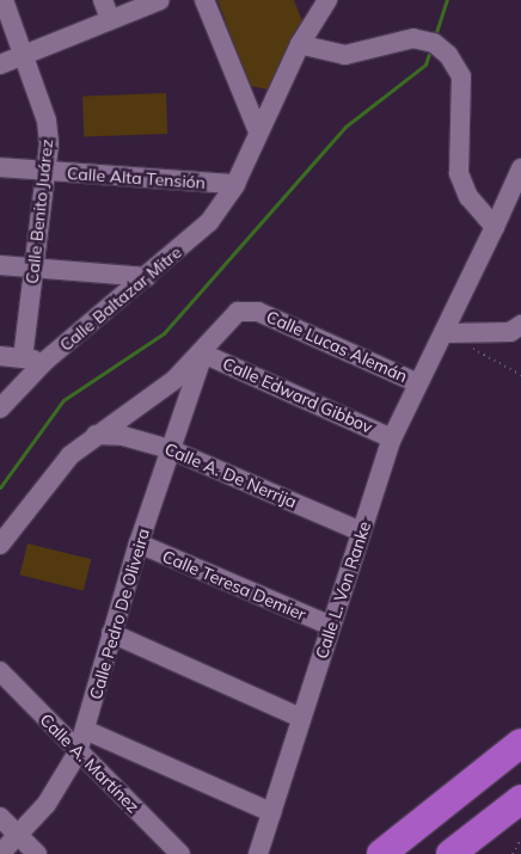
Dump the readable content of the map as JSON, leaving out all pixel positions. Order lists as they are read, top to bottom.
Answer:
{
  "streets": {
    "street": [
      "Calle Alta Tensión",
      "Calle Benito Juárez",
      "Calle Baltazar Mitre",
      "Calle Lucas Alemán",
      "Calle Edward Gibbov",
      "Calle A. De Nerrija",
      "Calle Teresa Demier",
      "Calle L. Von Ranke",
      "Calle Pedro De Oliveira",
      "Calle A. Martínez"
    ]
  },
  "crossings": [
    ["Calle Alta Tensión", "Calle Benito Juárez"],
    ["Calle Alta Tensión", "Calle Baltazar Mitre"],
    ["Calle Lucas Alemán", "Calle Edward Gibbov"],
    ["Calle Lucas Alemán", "Calle L. Von Ranke"],
    ["Calle Lucas Alemán", "Calle Pedro De Oliveira"],
    ["Calle Edward Gibbov", "Calle L. Von Ranke"],
    ["Calle Edward Gibbov", "Calle Pedro De Oliveira"],
    ["Calle A. De Nerrija", "Calle L. Von Ranke"],
    ["Calle A. De Nerrija", "Calle Pedro De Oliveira"],
    ["Calle Teresa Demier", "Calle L. Von Ranke"],
    ["Calle Teresa Demier", "Calle Pedro De Oliveira"],
    ["Calle L. Von Ranke", "Calle A. Martínez"],
    ["Calle Pedro De Oliveira", "Calle A. Martínez"]
  ]
}
